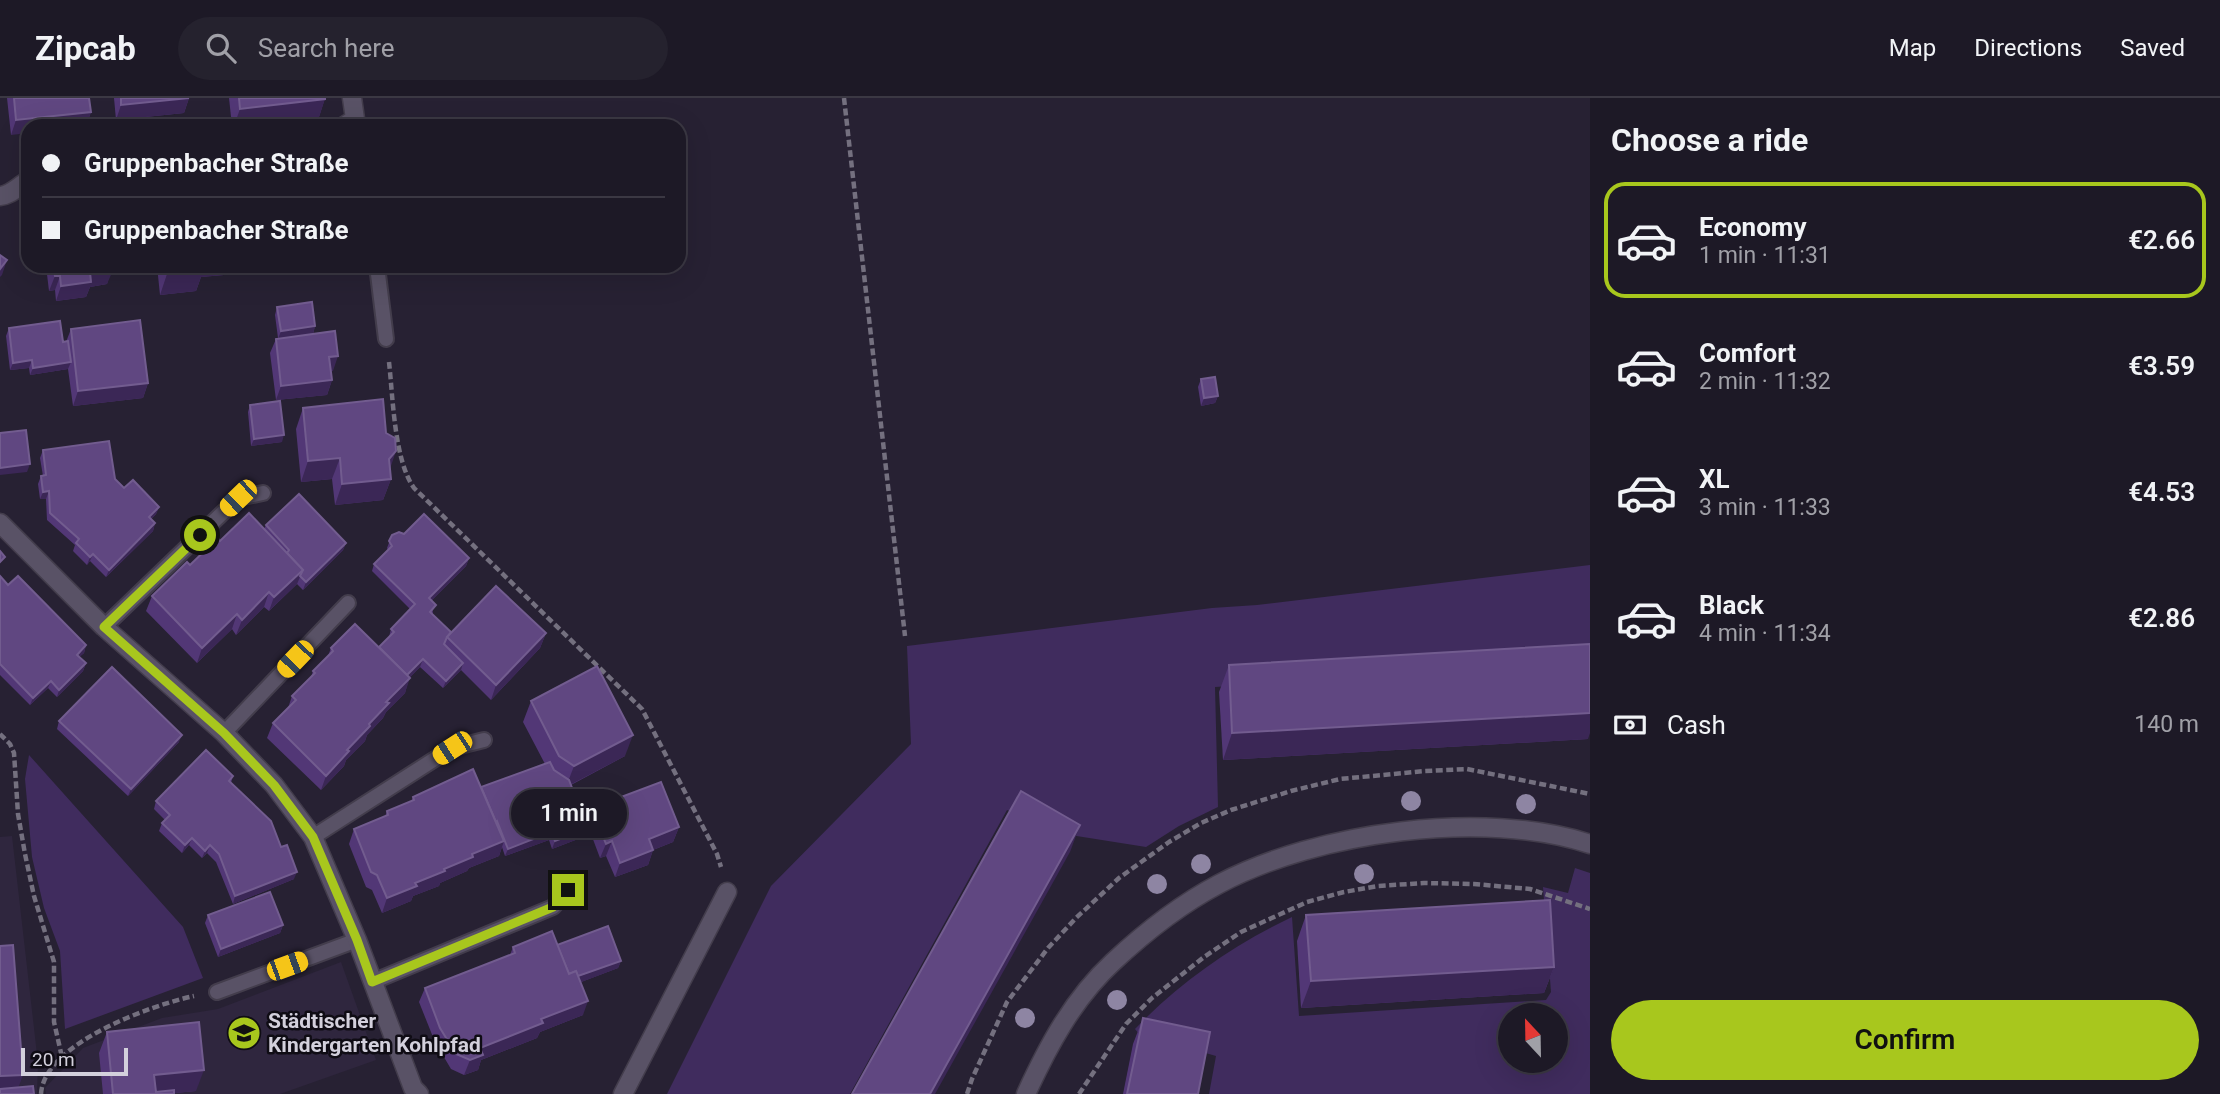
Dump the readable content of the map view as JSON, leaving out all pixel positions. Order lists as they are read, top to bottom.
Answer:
{
  "places": {
    "school or university": ["Städtischer Kindergarten Kohlpfad"]
  },
  "scale_bar": "20 m",
  "north": "top",
  "page": {
    "header": "Zipcab",
    "search": "Search here",
    "nav": ["Map", "Directions", "Saved"],
    "heading": "Choose a ride",
    "banner": ["Gruppenbacher Straße", "Gruppenbacher Straße"],
    "list": [
      {
        "name": "Economy",
        "note": "1 min · 11:31",
        "value": "€2.66"
      },
      {
        "name": "Comfort",
        "note": "2 min · 11:32",
        "value": "€3.59"
      },
      {
        "name": "XL",
        "note": "3 min · 11:33",
        "value": "€4.53"
      },
      {
        "name": "Black",
        "note": "4 min · 11:34",
        "value": "€2.86"
      }
    ],
    "pay": ["Cash", "140 m"],
    "bubble": "1 min",
    "buttons": "Confirm",
    "scale": "20 m"
  }
}
